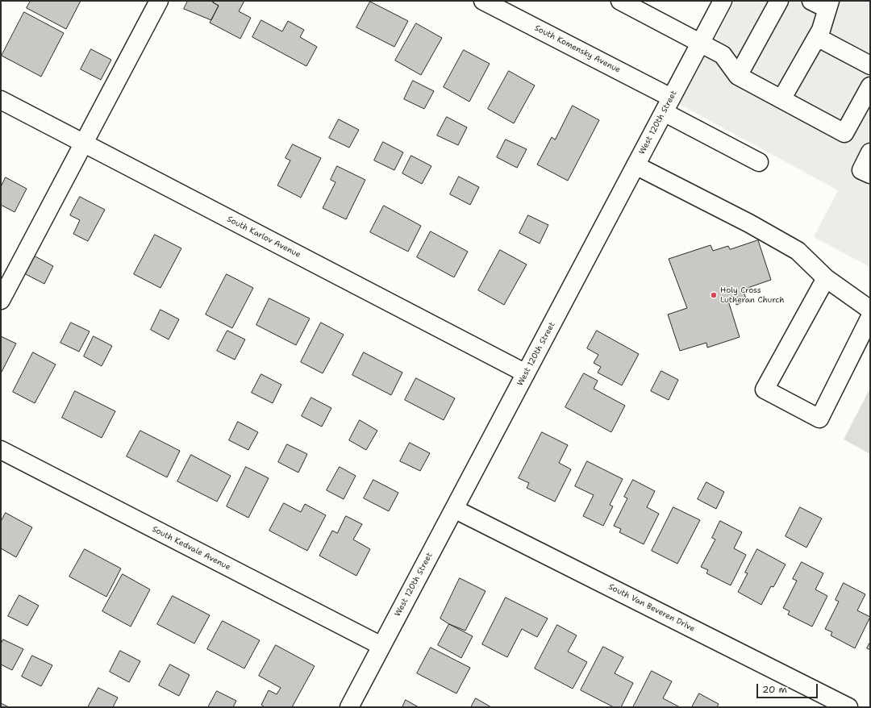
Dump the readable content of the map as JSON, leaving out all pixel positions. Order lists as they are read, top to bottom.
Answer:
{
  "streets": {
    "street": [
      "South Komensky Avenue",
      "West 120th Street",
      "South Karlov Avenue",
      "South Kedvale Avenue",
      "South Van Beveren Drive"
    ]
  },
  "crossings": [
    ["South Komensky Avenue", "West 120th Street"],
    ["West 120th Street", "South Karlov Avenue"],
    ["West 120th Street", "South Kedvale Avenue"],
    ["West 120th Street", "South Van Beveren Drive"]
  ],
  "places": ["Holy Cross Lutheran Church"],
  "scale_bar": "20 m"
}
